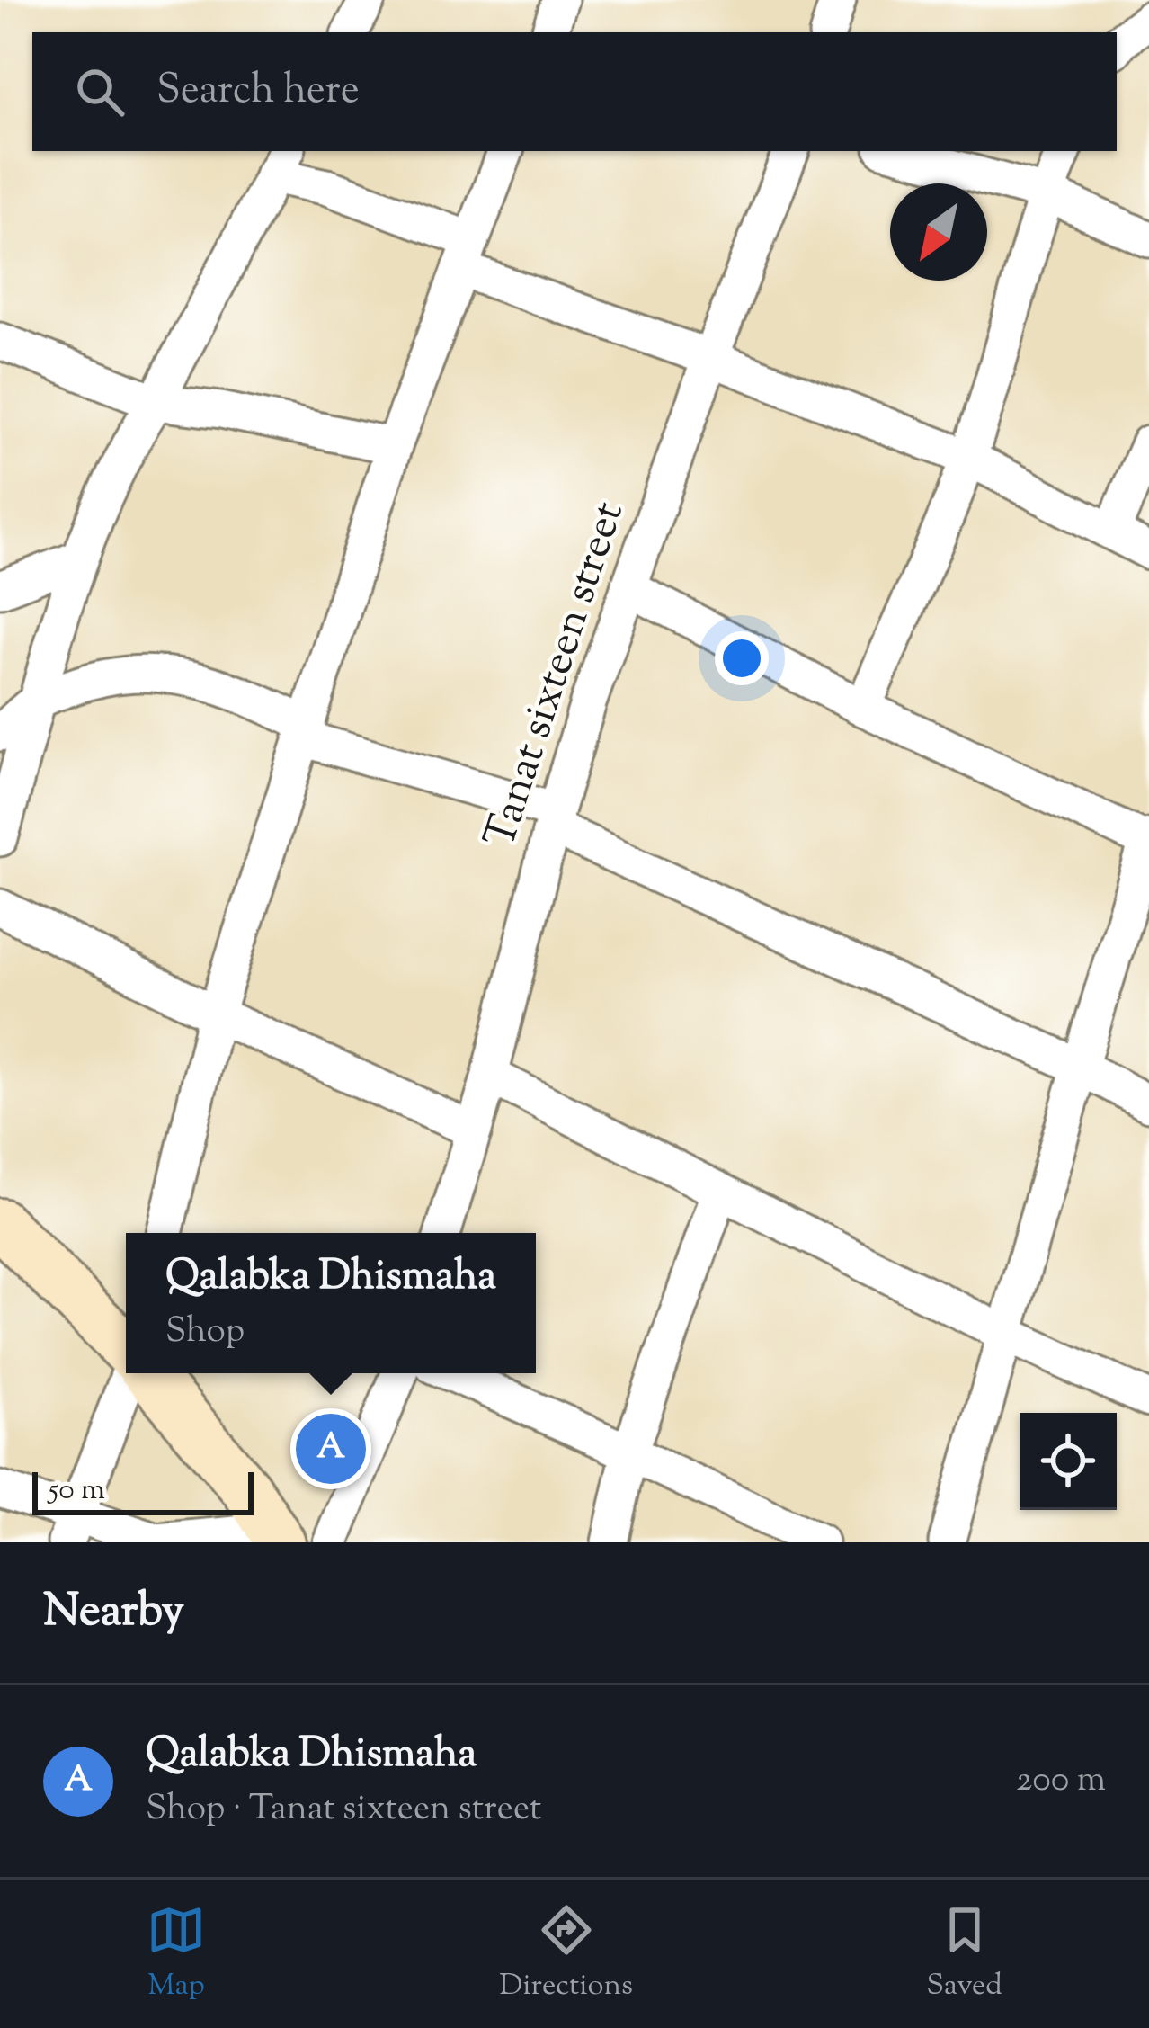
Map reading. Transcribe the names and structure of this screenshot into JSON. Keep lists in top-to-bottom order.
{
  "streets": {
    "street": ["Tanat sixteen street"]
  },
  "scale_bar": "50 m",
  "north": "bottom left",
  "page": {
    "search": "Search here",
    "popup": ["Qalabka Dhismaha", "Shop"],
    "pins": "A",
    "scale": "50 m",
    "heading": "Nearby",
    "list": [
      {
        "mark": "A",
        "name": "Qalabka Dhismaha",
        "note": "Shop · Tanat sixteen street",
        "value": "200 m"
      }
    ],
    "nav": ["Map", "Directions", "Saved"]
  }
}
